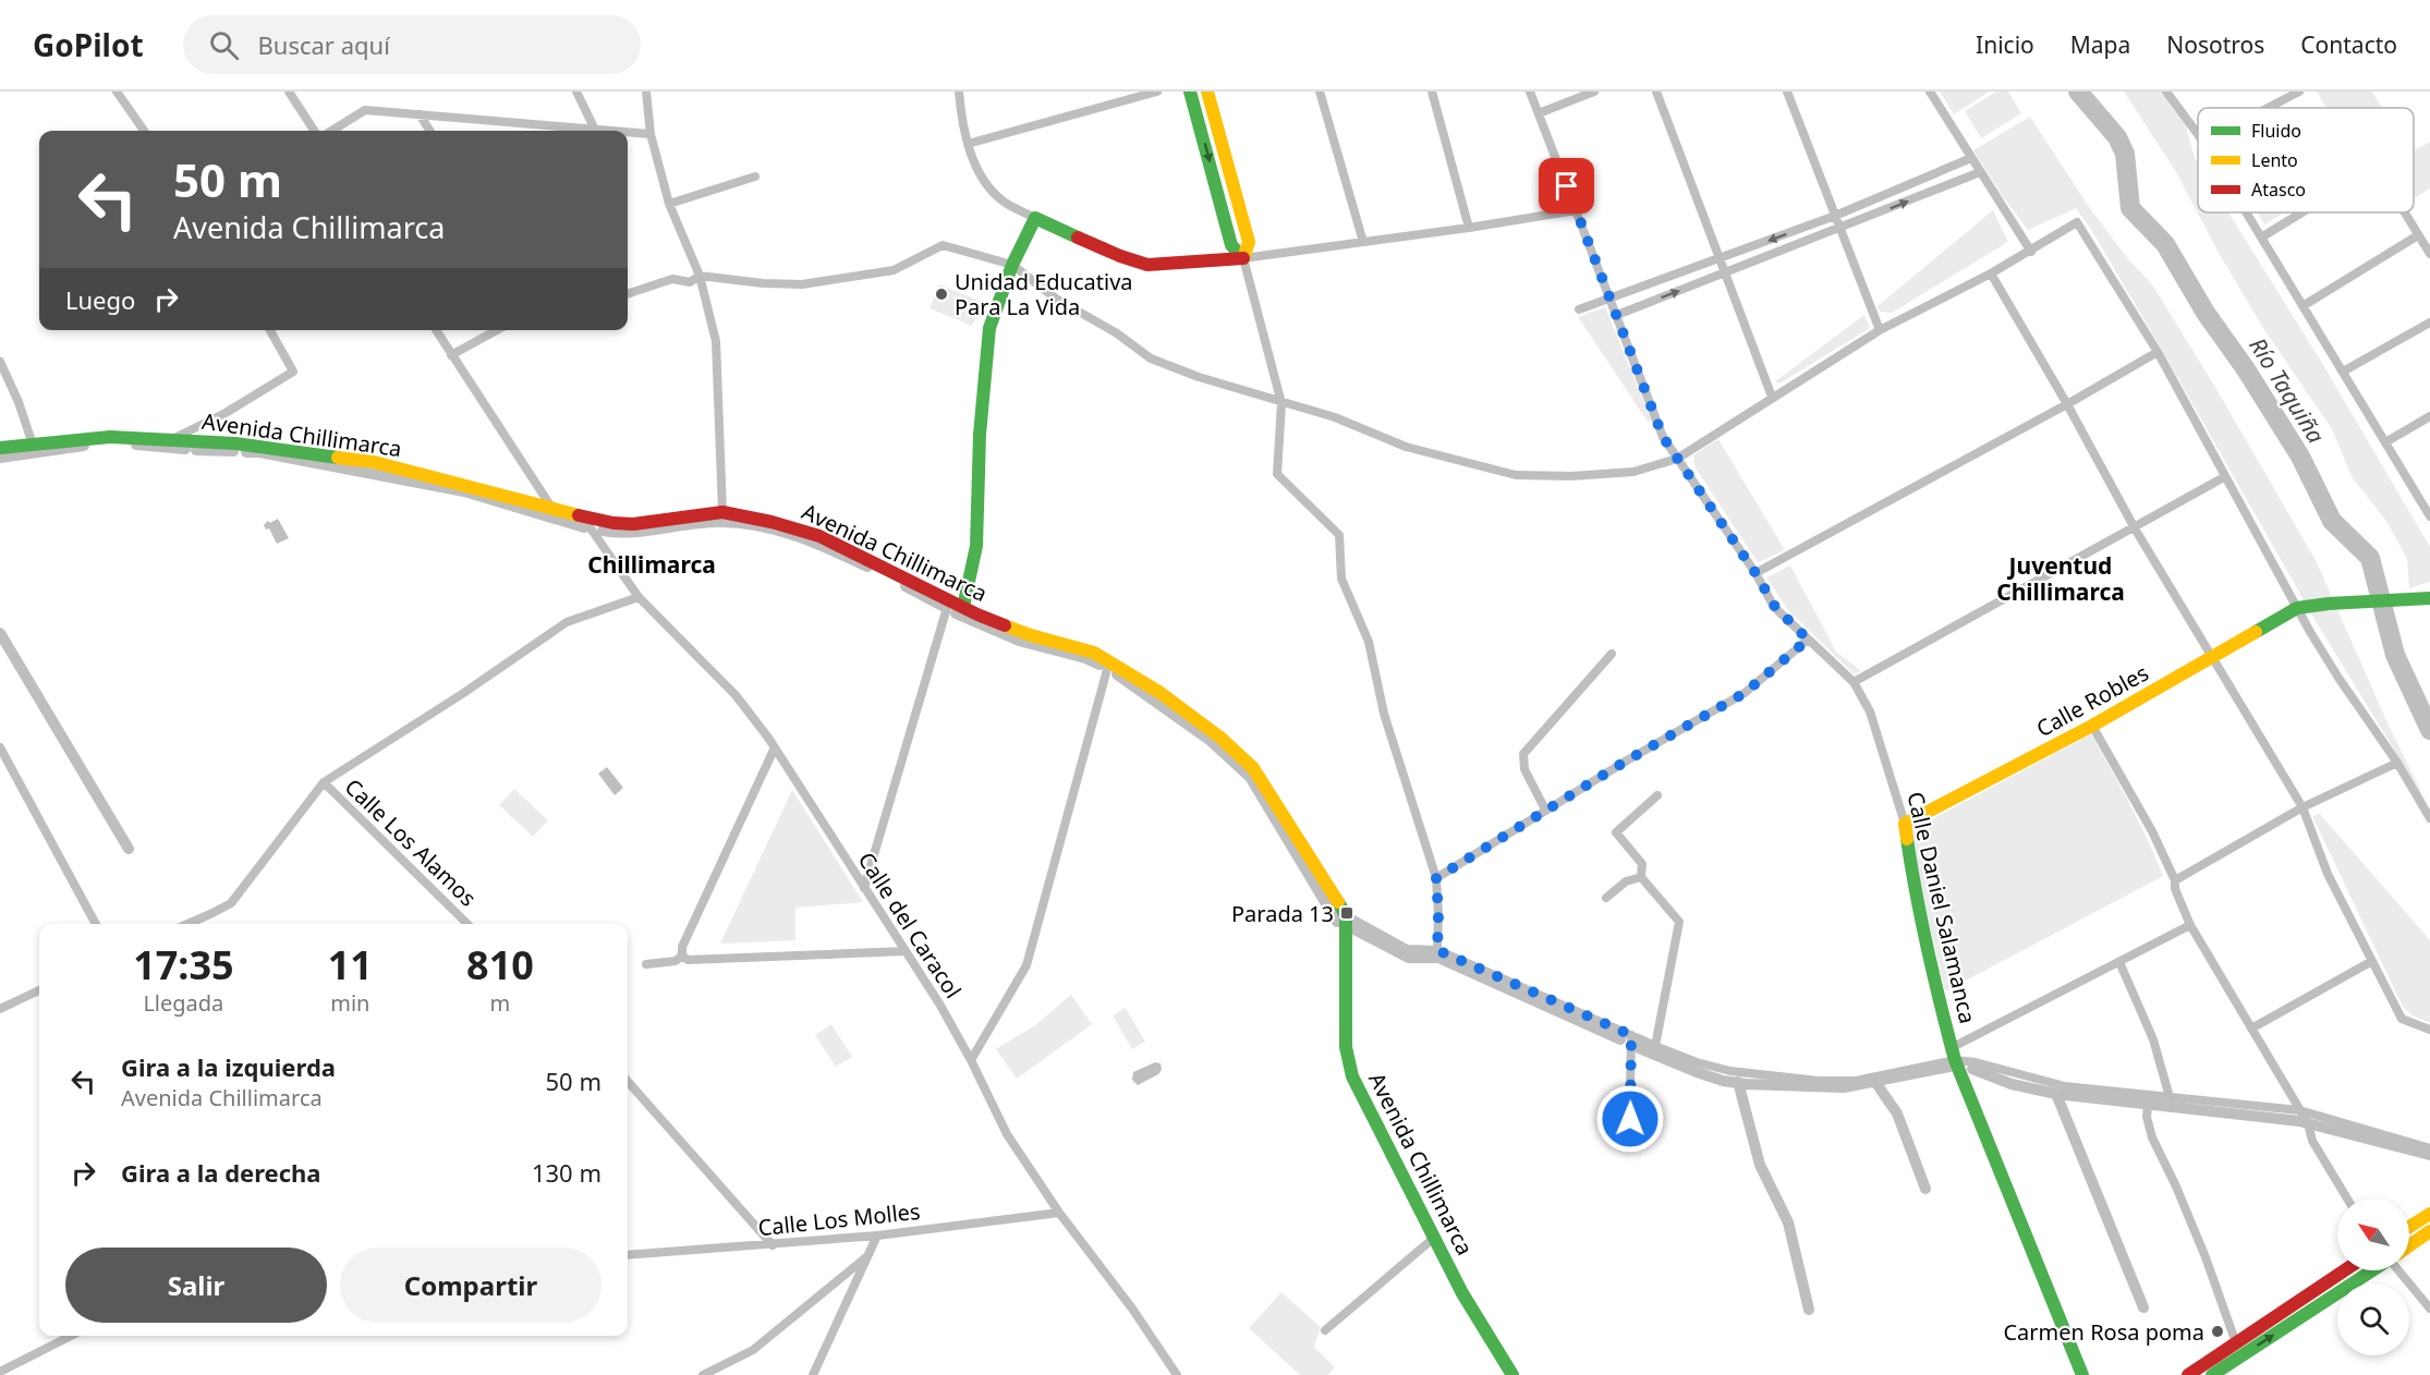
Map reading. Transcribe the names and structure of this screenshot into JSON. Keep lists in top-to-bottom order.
{
  "streets": {
    "street": [
      "Avenida Chillimarca",
      "Calle Robles",
      "Calle Los Alamos",
      "Calle Daniel Salamanca",
      "Calle del Caracol",
      "Calle Los Molles"
    ]
  },
  "crossings": [
    ["Avenida Chillimarca", "Calle Daniel Salamanca"],
    ["Avenida Chillimarca", "Calle del Caracol"],
    ["Calle Robles", "Calle Daniel Salamanca"],
    ["Calle del Caracol", "Calle Los Molles"]
  ],
  "districts": ["Chillimarca", "Juventud Chillimarca"],
  "water": ["Río Taquiña"],
  "places": {
    "other": ["Unidad Educativa Para La Vida", "Carmen Rosa poma"],
    "transit": ["Parada 13"]
  },
  "legend": ["Fluido", "Lento", "Atasco"],
  "north": "top left",
  "page": {
    "header": "GoPilot",
    "search": "Buscar aquí",
    "nav": [
      "Inicio",
      "Mapa",
      "Nosotros",
      "Contacto"
    ],
    "turn": ["50 m", "Avenida Chillimarca"],
    "then": "Luego",
    "eta": [
      "17:35",
      "Llegada",
      "11",
      "min",
      "810",
      "m"
    ],
    "list": [
      {
        "name": "Gira a la izquierda",
        "note": "Avenida Chillimarca",
        "value": "50 m"
      },
      {
        "name": "Gira a la derecha",
        "value": "130 m"
      }
    ],
    "buttons": ["Salir", "Compartir"]
  }
}
